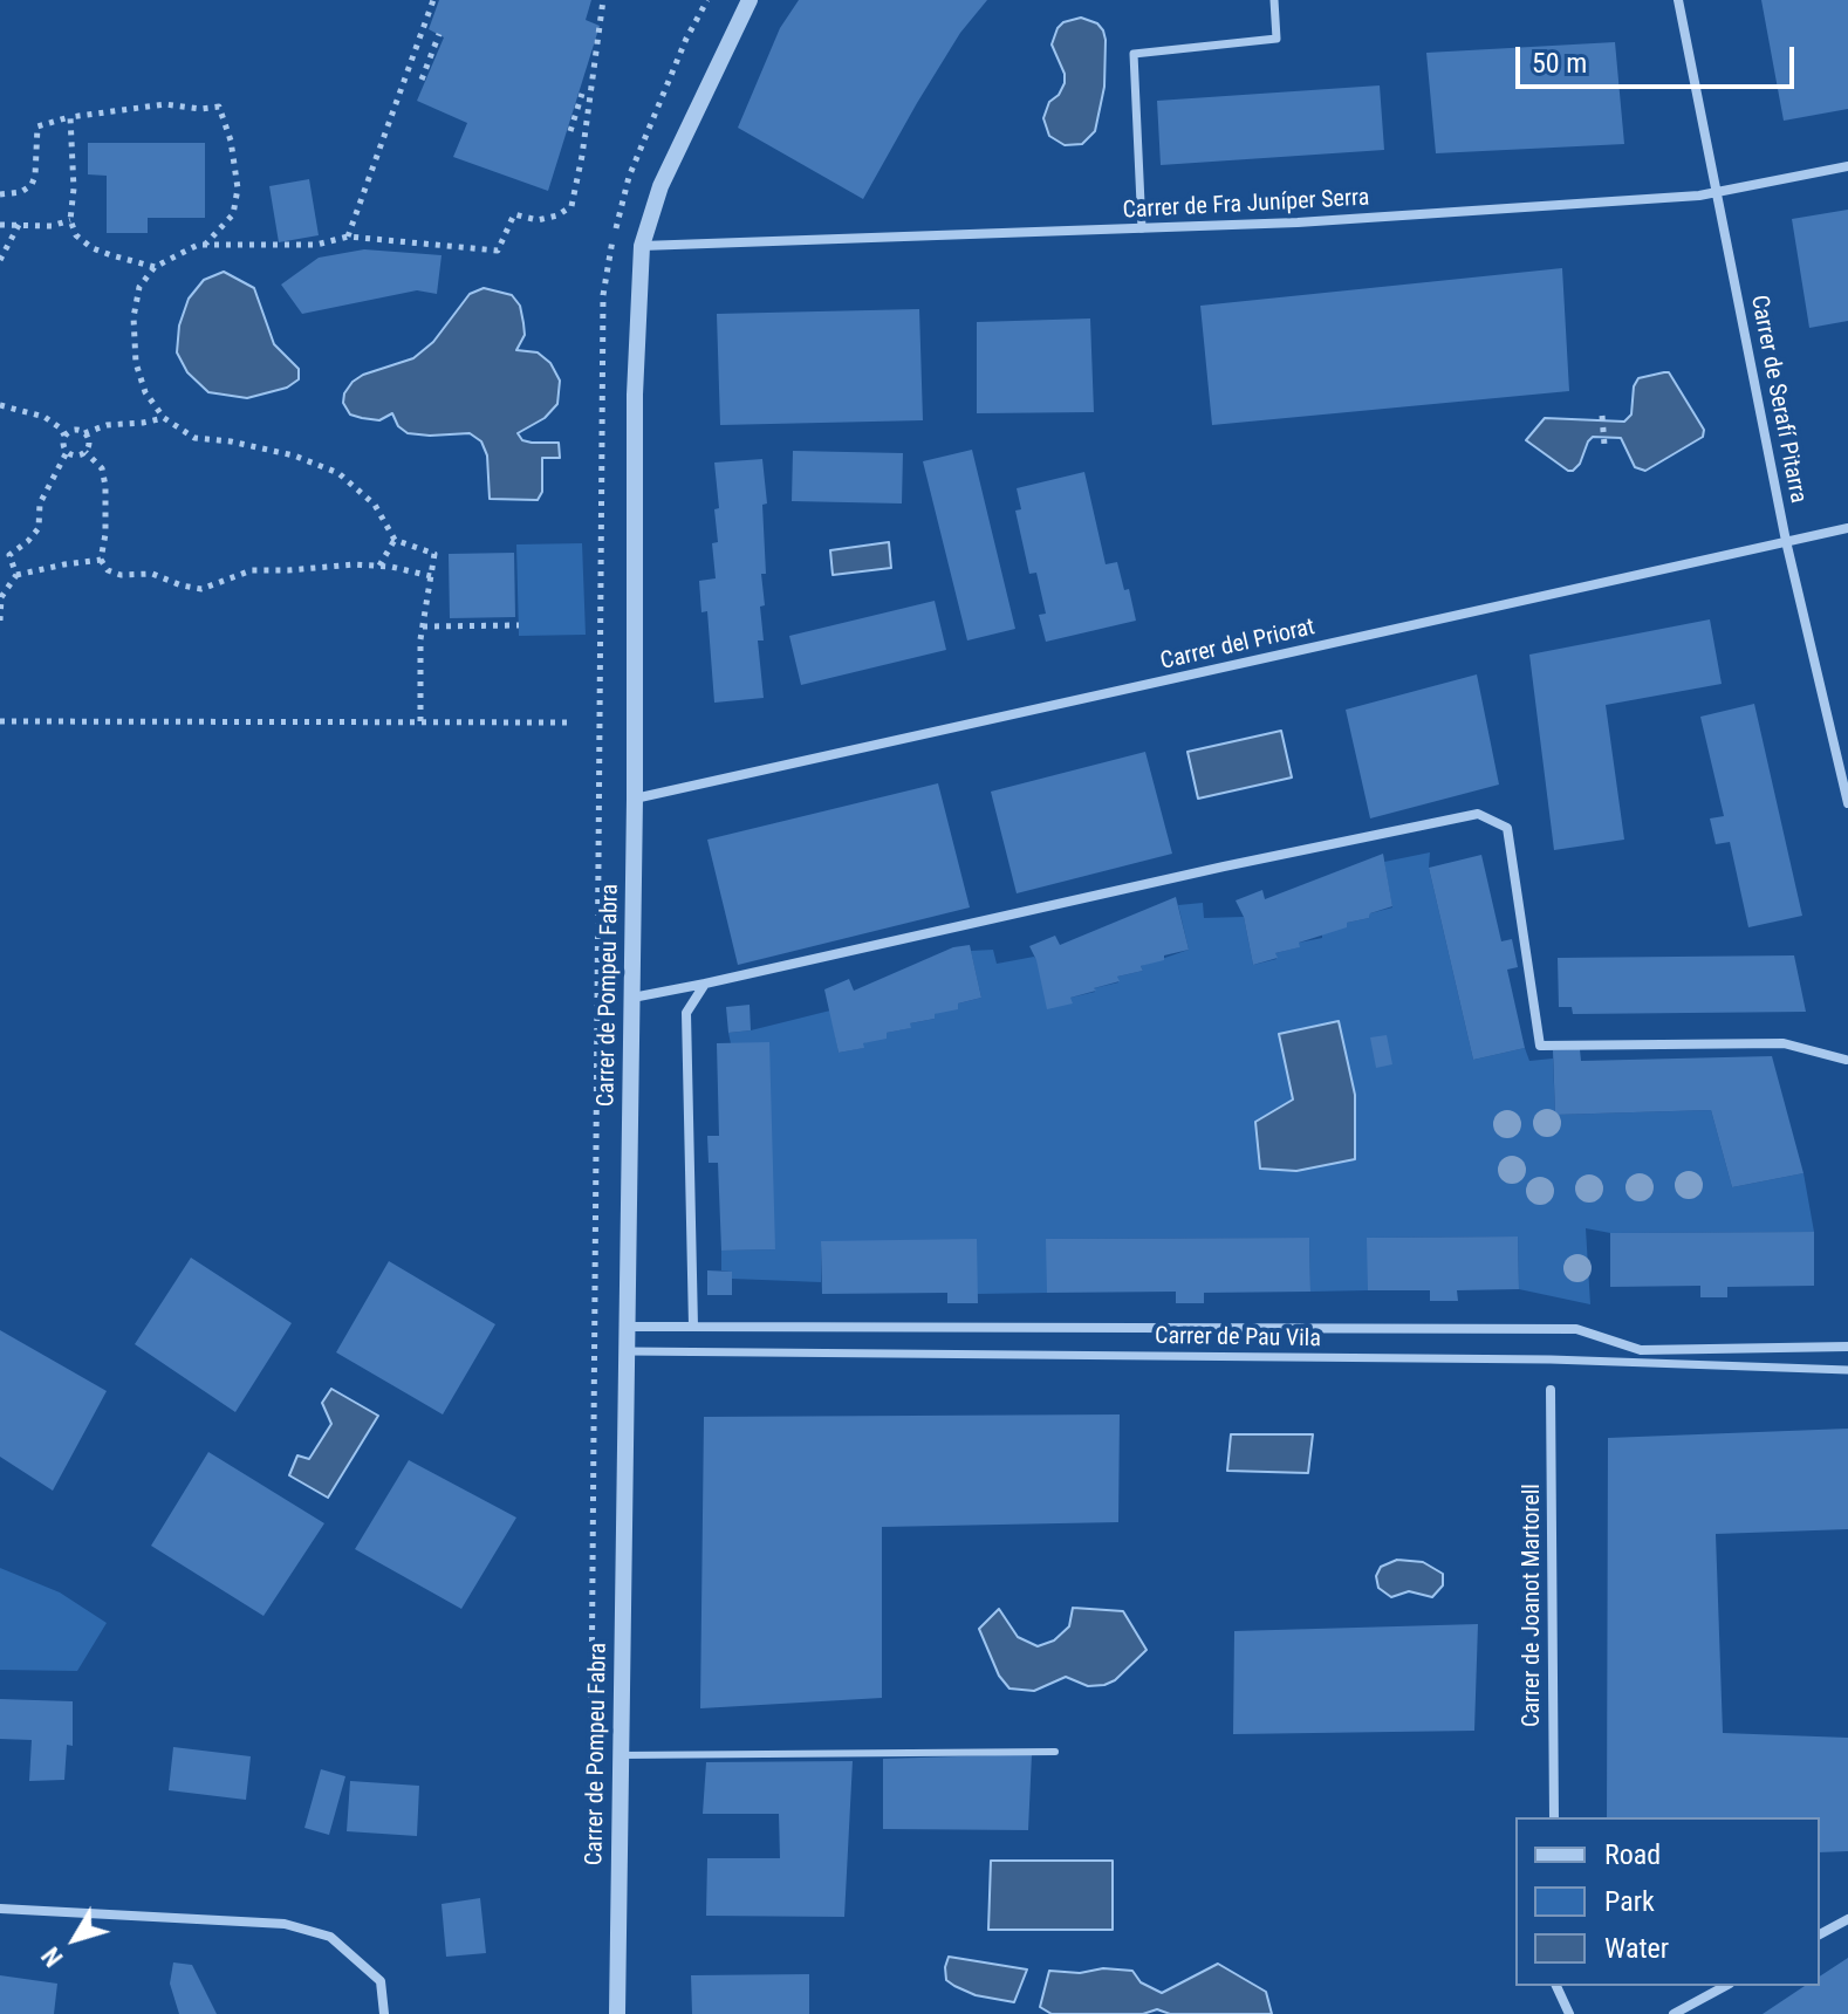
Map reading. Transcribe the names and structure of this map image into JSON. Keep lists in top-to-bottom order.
{
  "streets": {
    "street": [
      "Carrer de Fra Juníper Serra",
      "Carrer de Serafí Pitarra",
      "Carrer del Priorat",
      "Carrer de Pompeu Fabra",
      "Carrer de Pau Vila",
      "Carrer de Joanot Martorell"
    ]
  },
  "crossings": [
    ["Carrer de Fra Juníper Serra", "Carrer de Serafí Pitarra"],
    ["Carrer de Fra Juníper Serra", "Carrer de Pompeu Fabra"],
    ["Carrer de Serafí Pitarra", "Carrer del Priorat"],
    ["Carrer del Priorat", "Carrer de Pompeu Fabra"],
    ["Carrer de Pompeu Fabra", "Carrer de Pau Vila"]
  ],
  "legend": ["Road", "Park", "Water"],
  "scale_bar": "50 m",
  "north": "bottom left"
}
